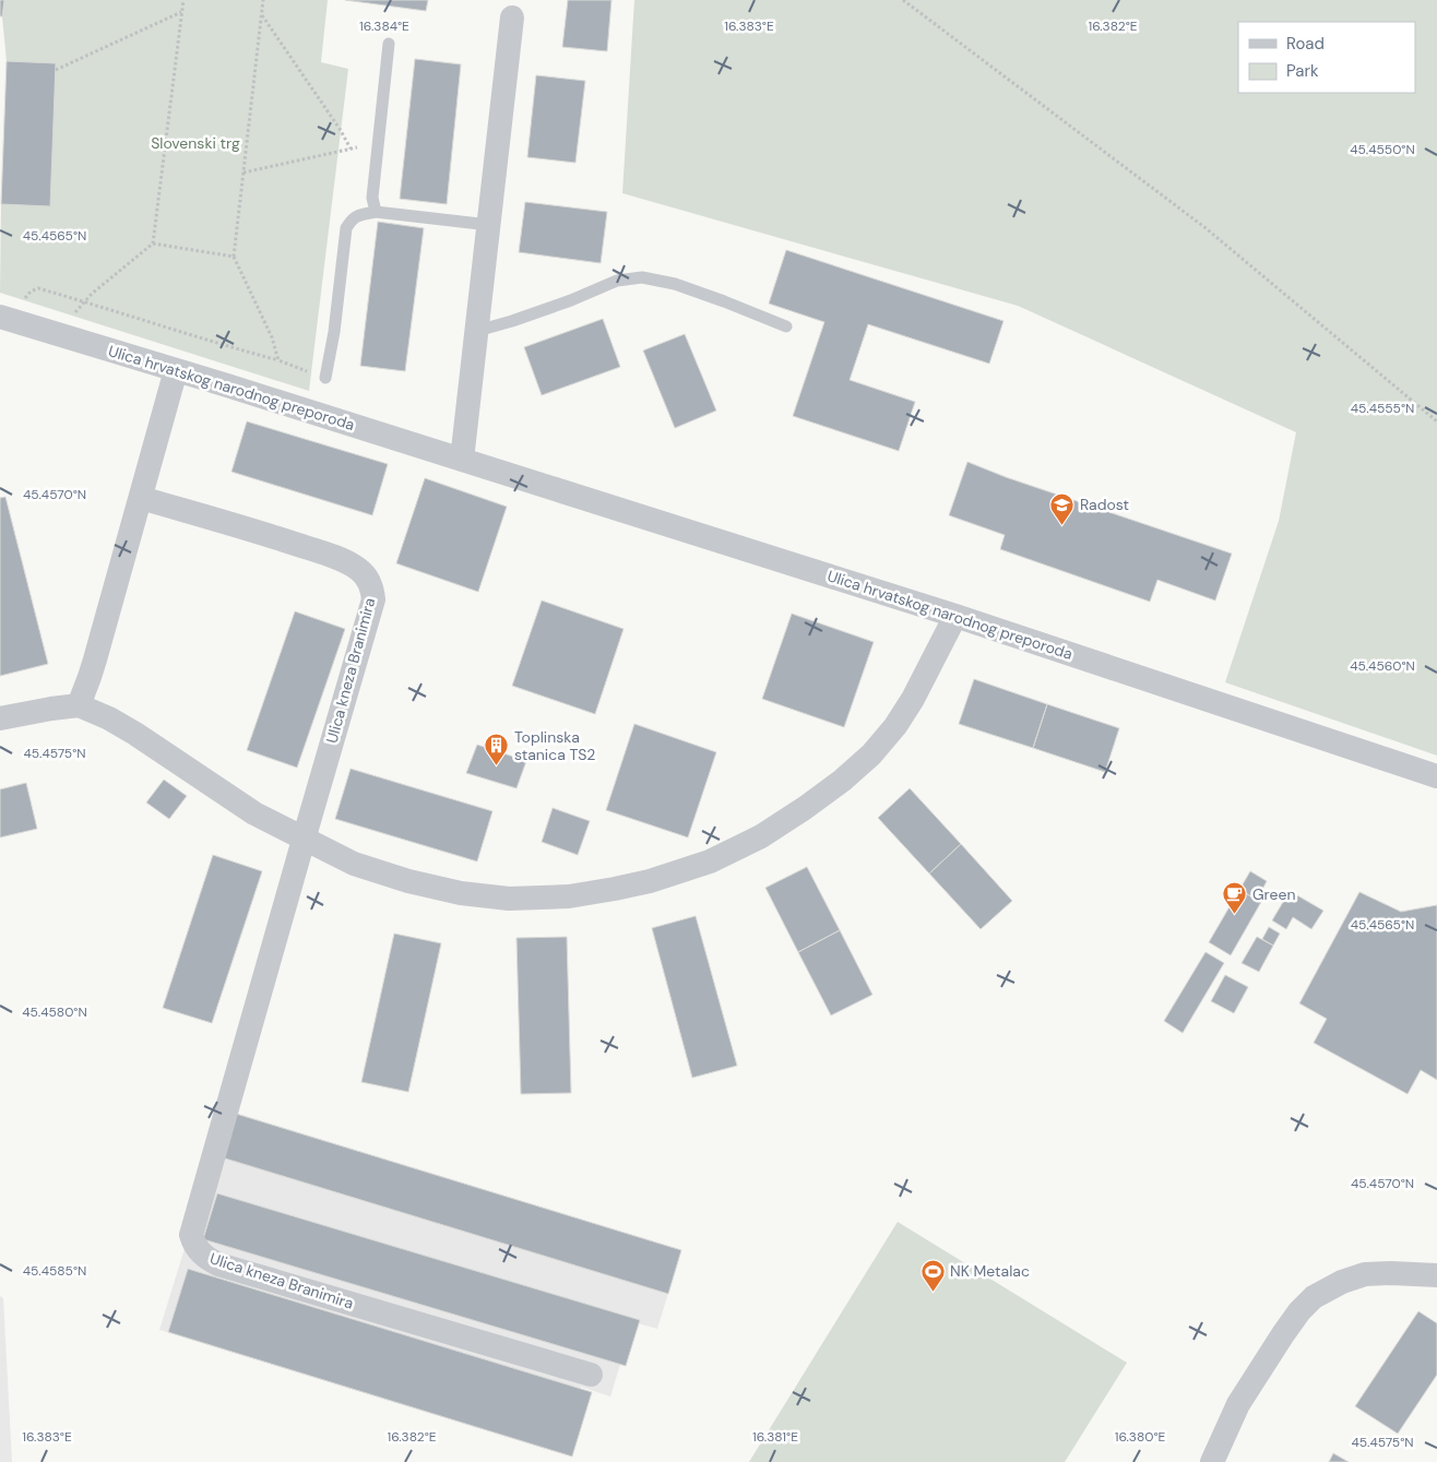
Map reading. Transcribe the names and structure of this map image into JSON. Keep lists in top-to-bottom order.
{
  "streets": {
    "street": ["Ulica hrvatskog narodnog preporoda", "Ulica kneza Branimira"]
  },
  "parks": ["Slovenski trg"],
  "places": {
    "school or university": ["Radost"],
    "building": ["Toplinska stanica TS2"],
    "cafe": ["Green"],
    "sports": ["NK Metalac"]
  },
  "legend": ["Road", "Park"],
  "coordinates": [
    "16.384°E",
    "16.383°E",
    "16.382°E",
    "45.4550°N",
    "45.4565°N",
    "45.4555°N",
    "45.4570°N",
    "45.4560°N",
    "45.4575°N",
    "45.4580°N",
    "45.4585°N",
    "16.381°E",
    "16.380°E"
  ]
}
